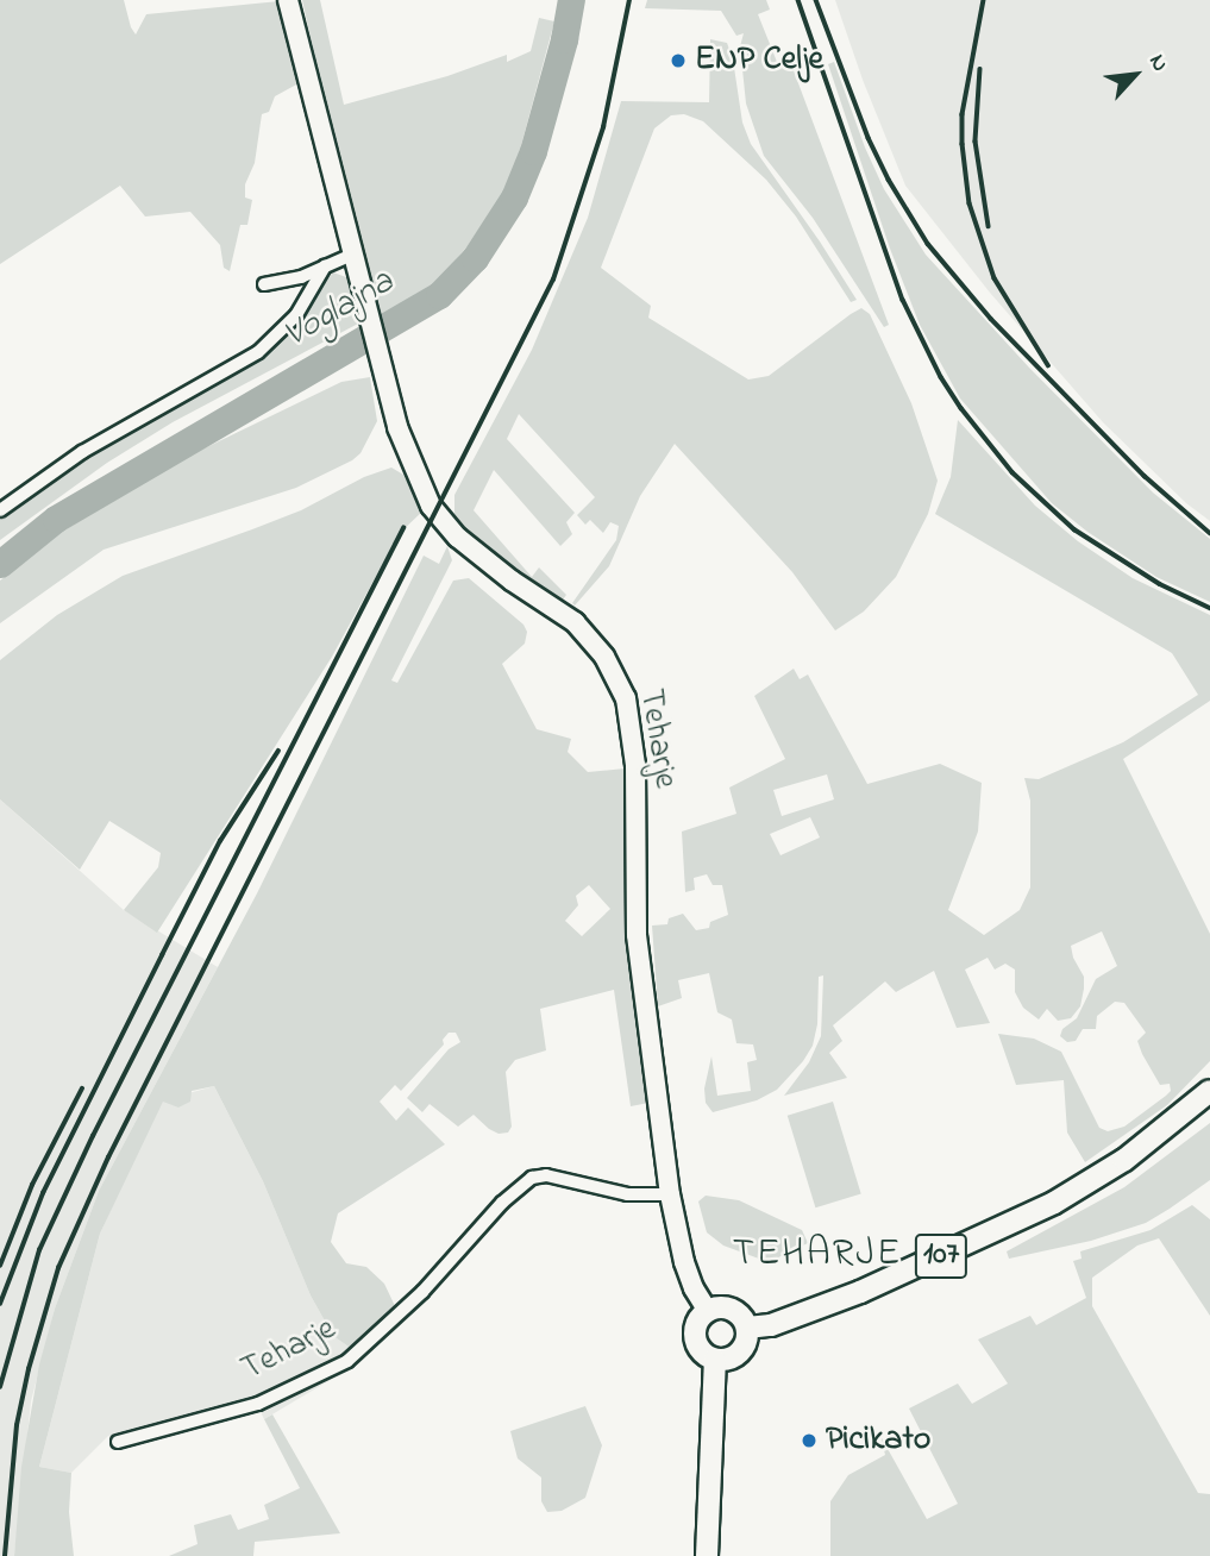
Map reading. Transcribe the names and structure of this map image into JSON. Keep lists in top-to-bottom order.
{
  "streets": {
    "main road": ["107"],
    "street": ["Teharje"]
  },
  "crossings": [
    ["Teharje", "107"]
  ],
  "districts": ["TEHARJE"],
  "water": ["Voglajna"],
  "places": ["ENP Celje", "Picikato"],
  "north": "top right"
}
